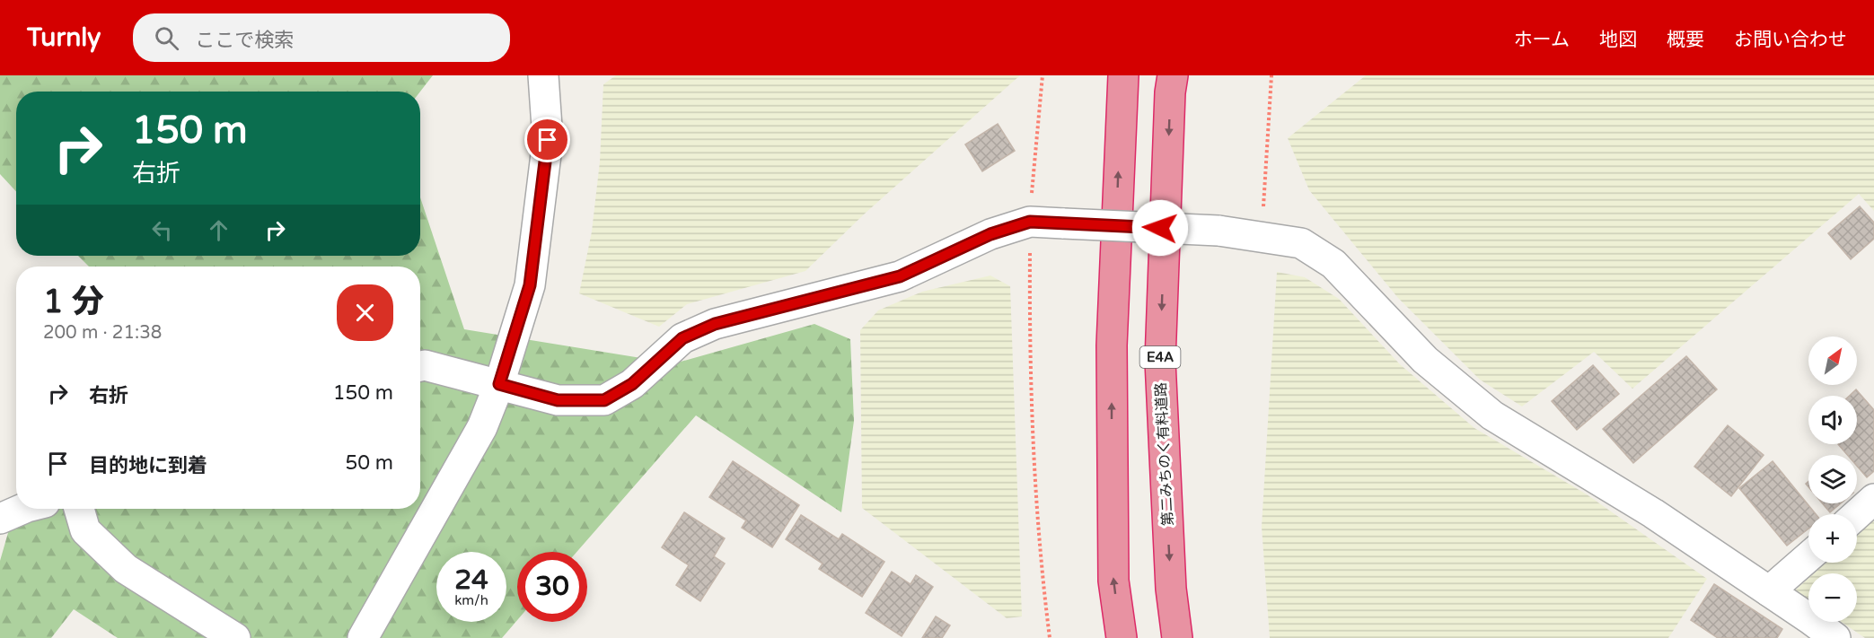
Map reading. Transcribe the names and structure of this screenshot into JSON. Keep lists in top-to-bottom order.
{
  "streets": {
    "highway": ["E4A", "第二みちのく有料道路"]
  },
  "north": "top right",
  "page": {
    "header": "Turnly",
    "search": "ここで検索",
    "nav": [
      "ホーム",
      "地図",
      "概要",
      "お問い合わせ"
    ],
    "turn": ["150 m", "右折"],
    "heading": ["1 分", "200 m · 21:38"],
    "map_buttons": ["+", "−"],
    "list": [
      {
        "name": "右折",
        "value": "150 m"
      },
      {
        "name": "目的地に到着",
        "value": "50 m"
      }
    ],
    "speed": "24 km/h",
    "limit": "30"
  }
}
